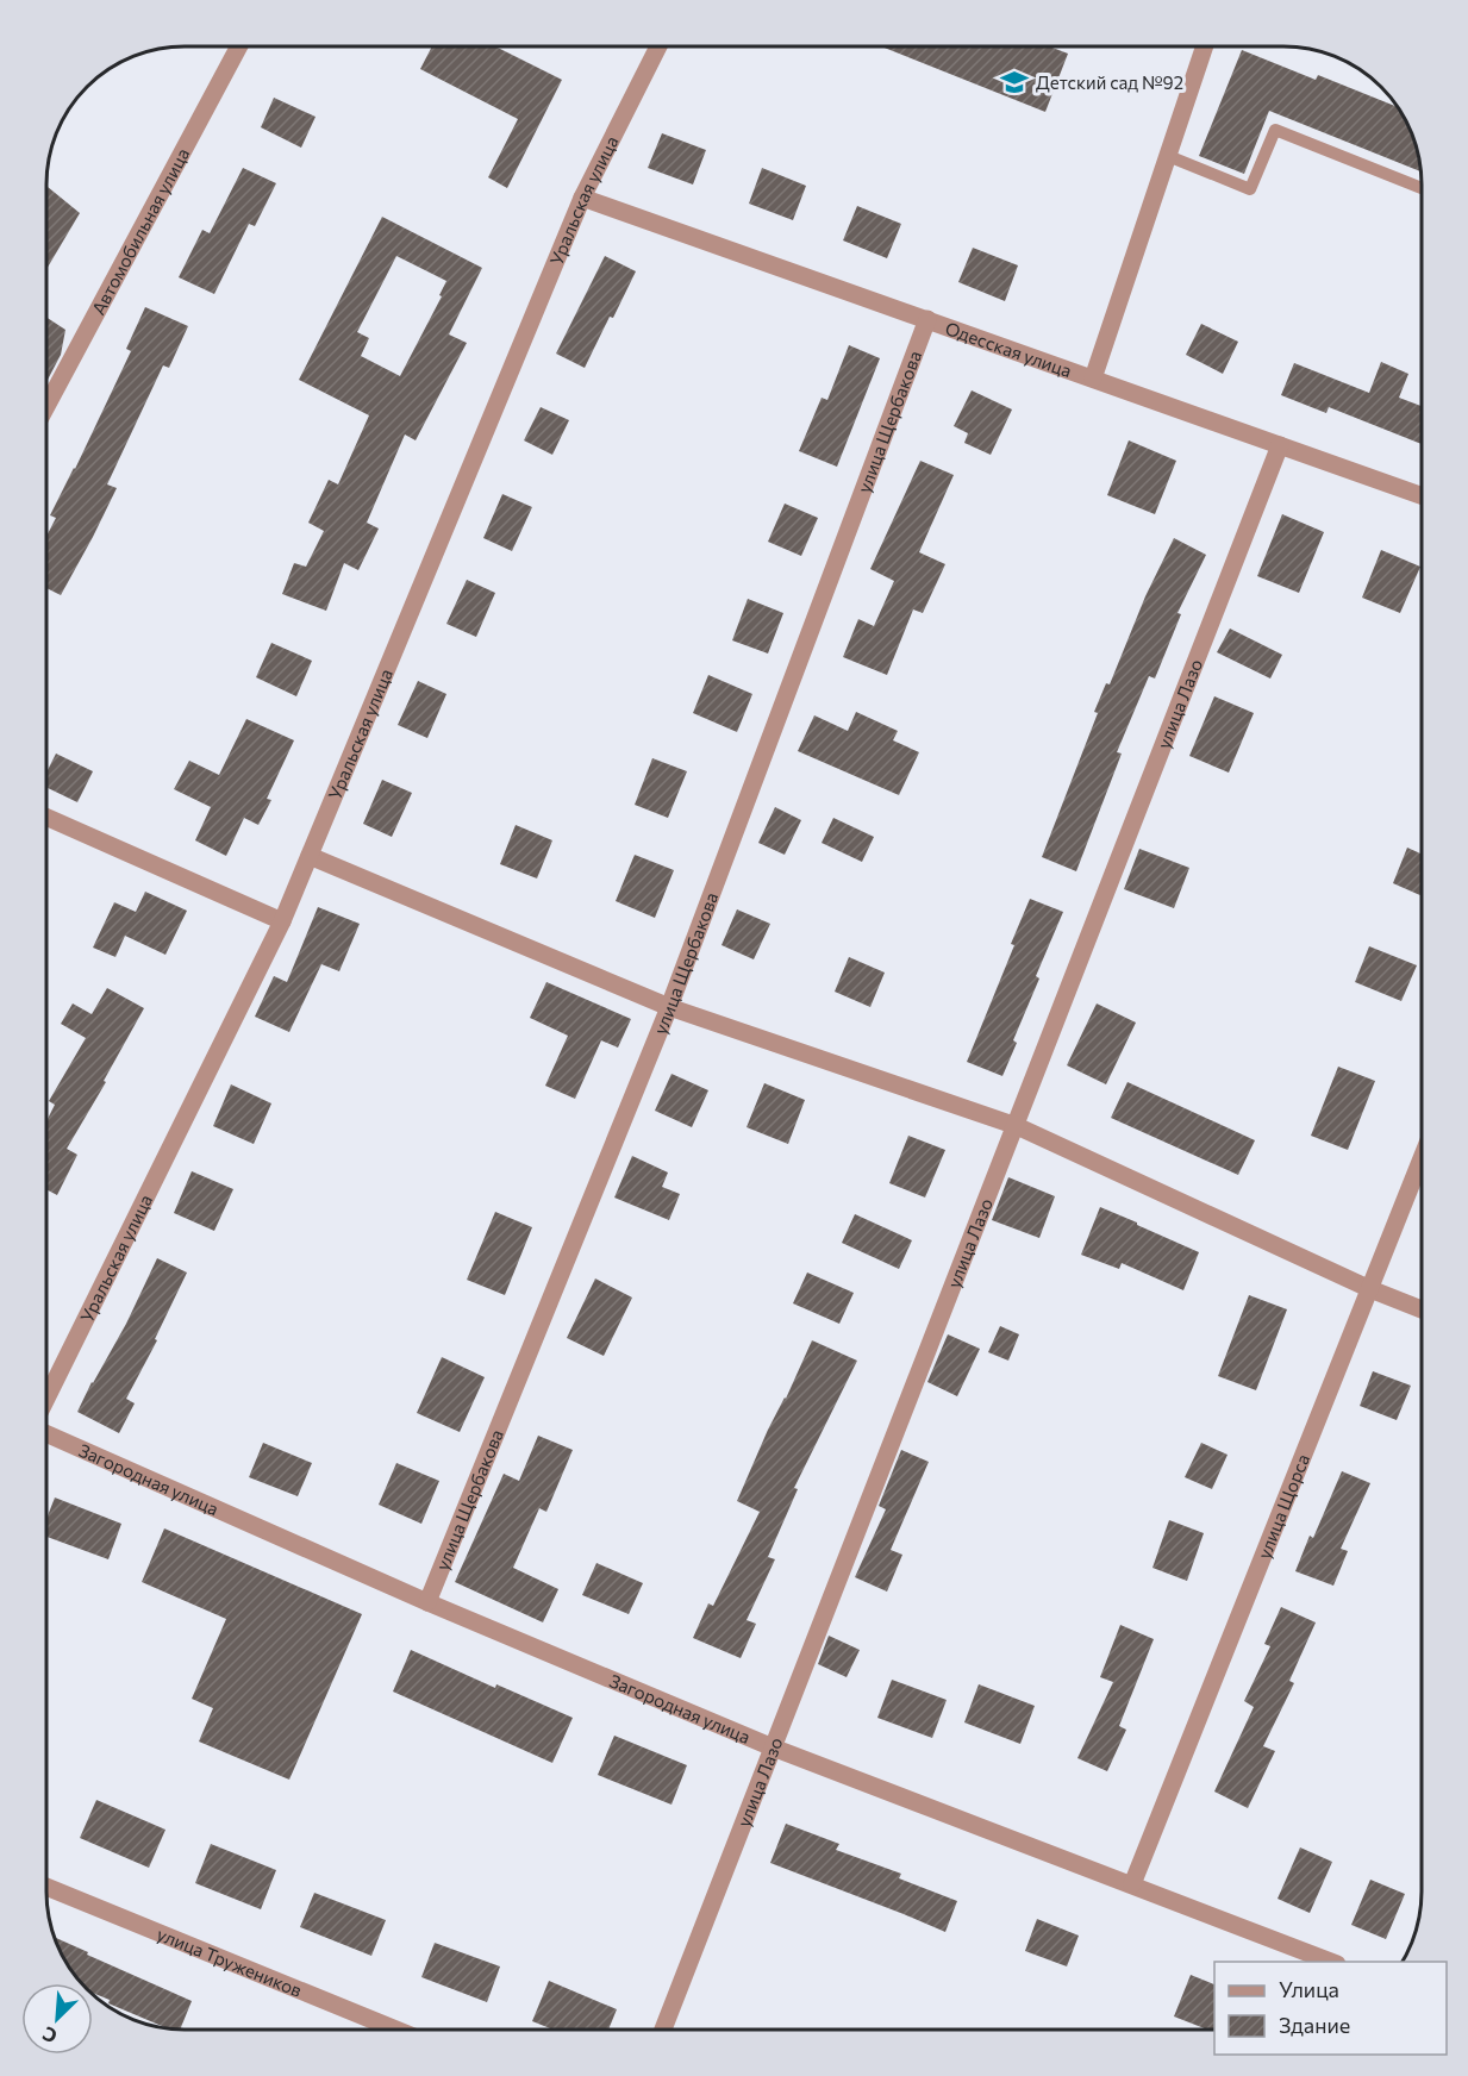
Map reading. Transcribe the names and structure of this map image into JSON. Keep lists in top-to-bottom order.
{
  "streets": {
    "street": [
      "Уральская улица",
      "Автомобильная улица",
      "Одесская улица",
      "улица Щербакова",
      "улица Лазо",
      "Загородная улица",
      "улица Щорса",
      "улица Тружеников"
    ]
  },
  "crossings": [
    ["Уральская улица", "Одесская улица"],
    ["Одесская улица", "улица Щербакова"],
    ["Одесская улица", "улица Лазо"],
    ["улица Щербакова", "Загородная улица"],
    ["улица Лазо", "Загородная улица"],
    ["Загородная улица", "улица Щорса"]
  ],
  "places": {
    "school or university": ["Детский сад №92"]
  },
  "legend": ["Улица", "Здание"],
  "north": "bottom left"
}
